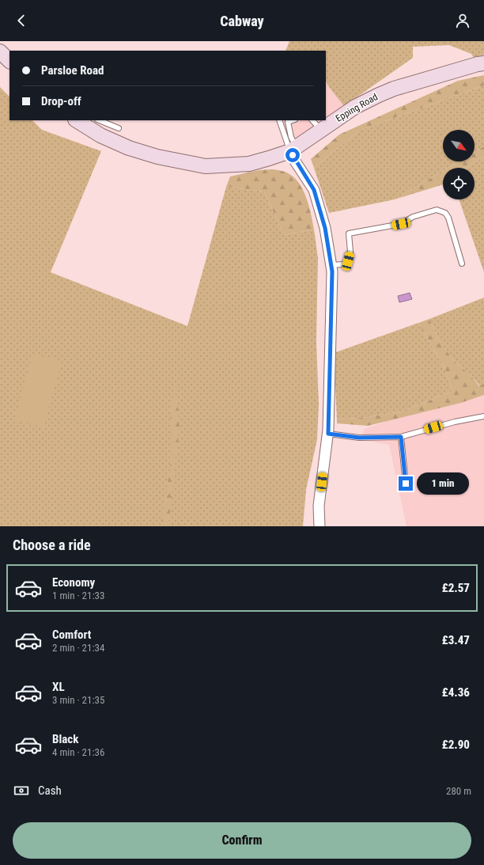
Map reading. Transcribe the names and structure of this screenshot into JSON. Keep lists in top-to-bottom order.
{
  "streets": {
    "main road": ["Epping Road"]
  },
  "north": "bottom right",
  "page": {
    "header": "Cabway",
    "banner": ["Parsloe Road", "Drop-off"],
    "bubble": "1 min",
    "heading": "Choose a ride",
    "list": [
      {
        "name": "Economy",
        "note": "1 min · 21:33",
        "value": "£2.57"
      },
      {
        "name": "Comfort",
        "note": "2 min · 21:34",
        "value": "£3.47"
      },
      {
        "name": "XL",
        "note": "3 min · 21:35",
        "value": "£4.36"
      },
      {
        "name": "Black",
        "note": "4 min · 21:36",
        "value": "£2.90"
      }
    ],
    "pay": ["Cash", "280 m"],
    "buttons": "Confirm"
  }
}
